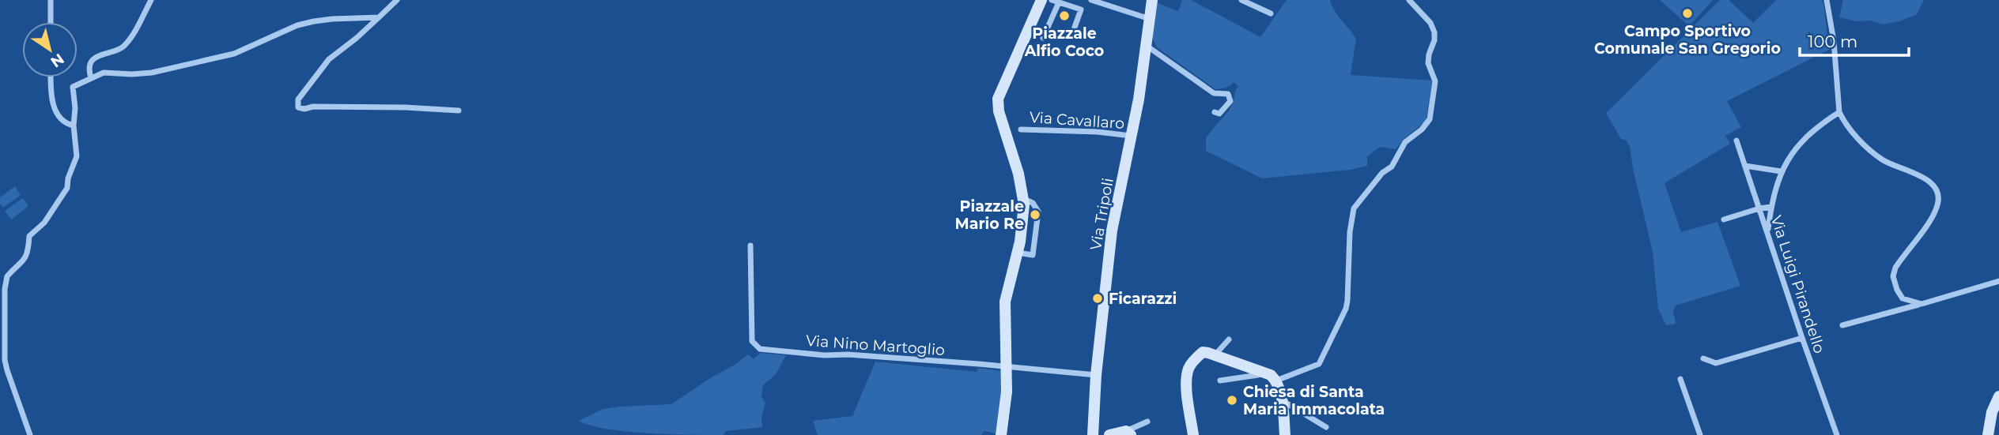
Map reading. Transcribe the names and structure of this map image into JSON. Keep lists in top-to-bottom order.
{
  "streets": {
    "street": [
      "Via Cavallaro",
      "Via Tripoli",
      "Via Luigi Pirandello",
      "Via Nino Martoglio"
    ]
  },
  "crossings": [
    ["Via Cavallaro", "Via Tripoli"],
    ["Via Tripoli", "Via Nino Martoglio"]
  ],
  "places": [
    "Campo Sportivo Comunale San Gregorio",
    "Piazzale Alfio Coco",
    "Piazzale Mario Re",
    "Ficarazzi",
    "Chiesa di Santa Maria Immacolata"
  ],
  "scale_bar": "100 m",
  "north": "bottom right"
}
